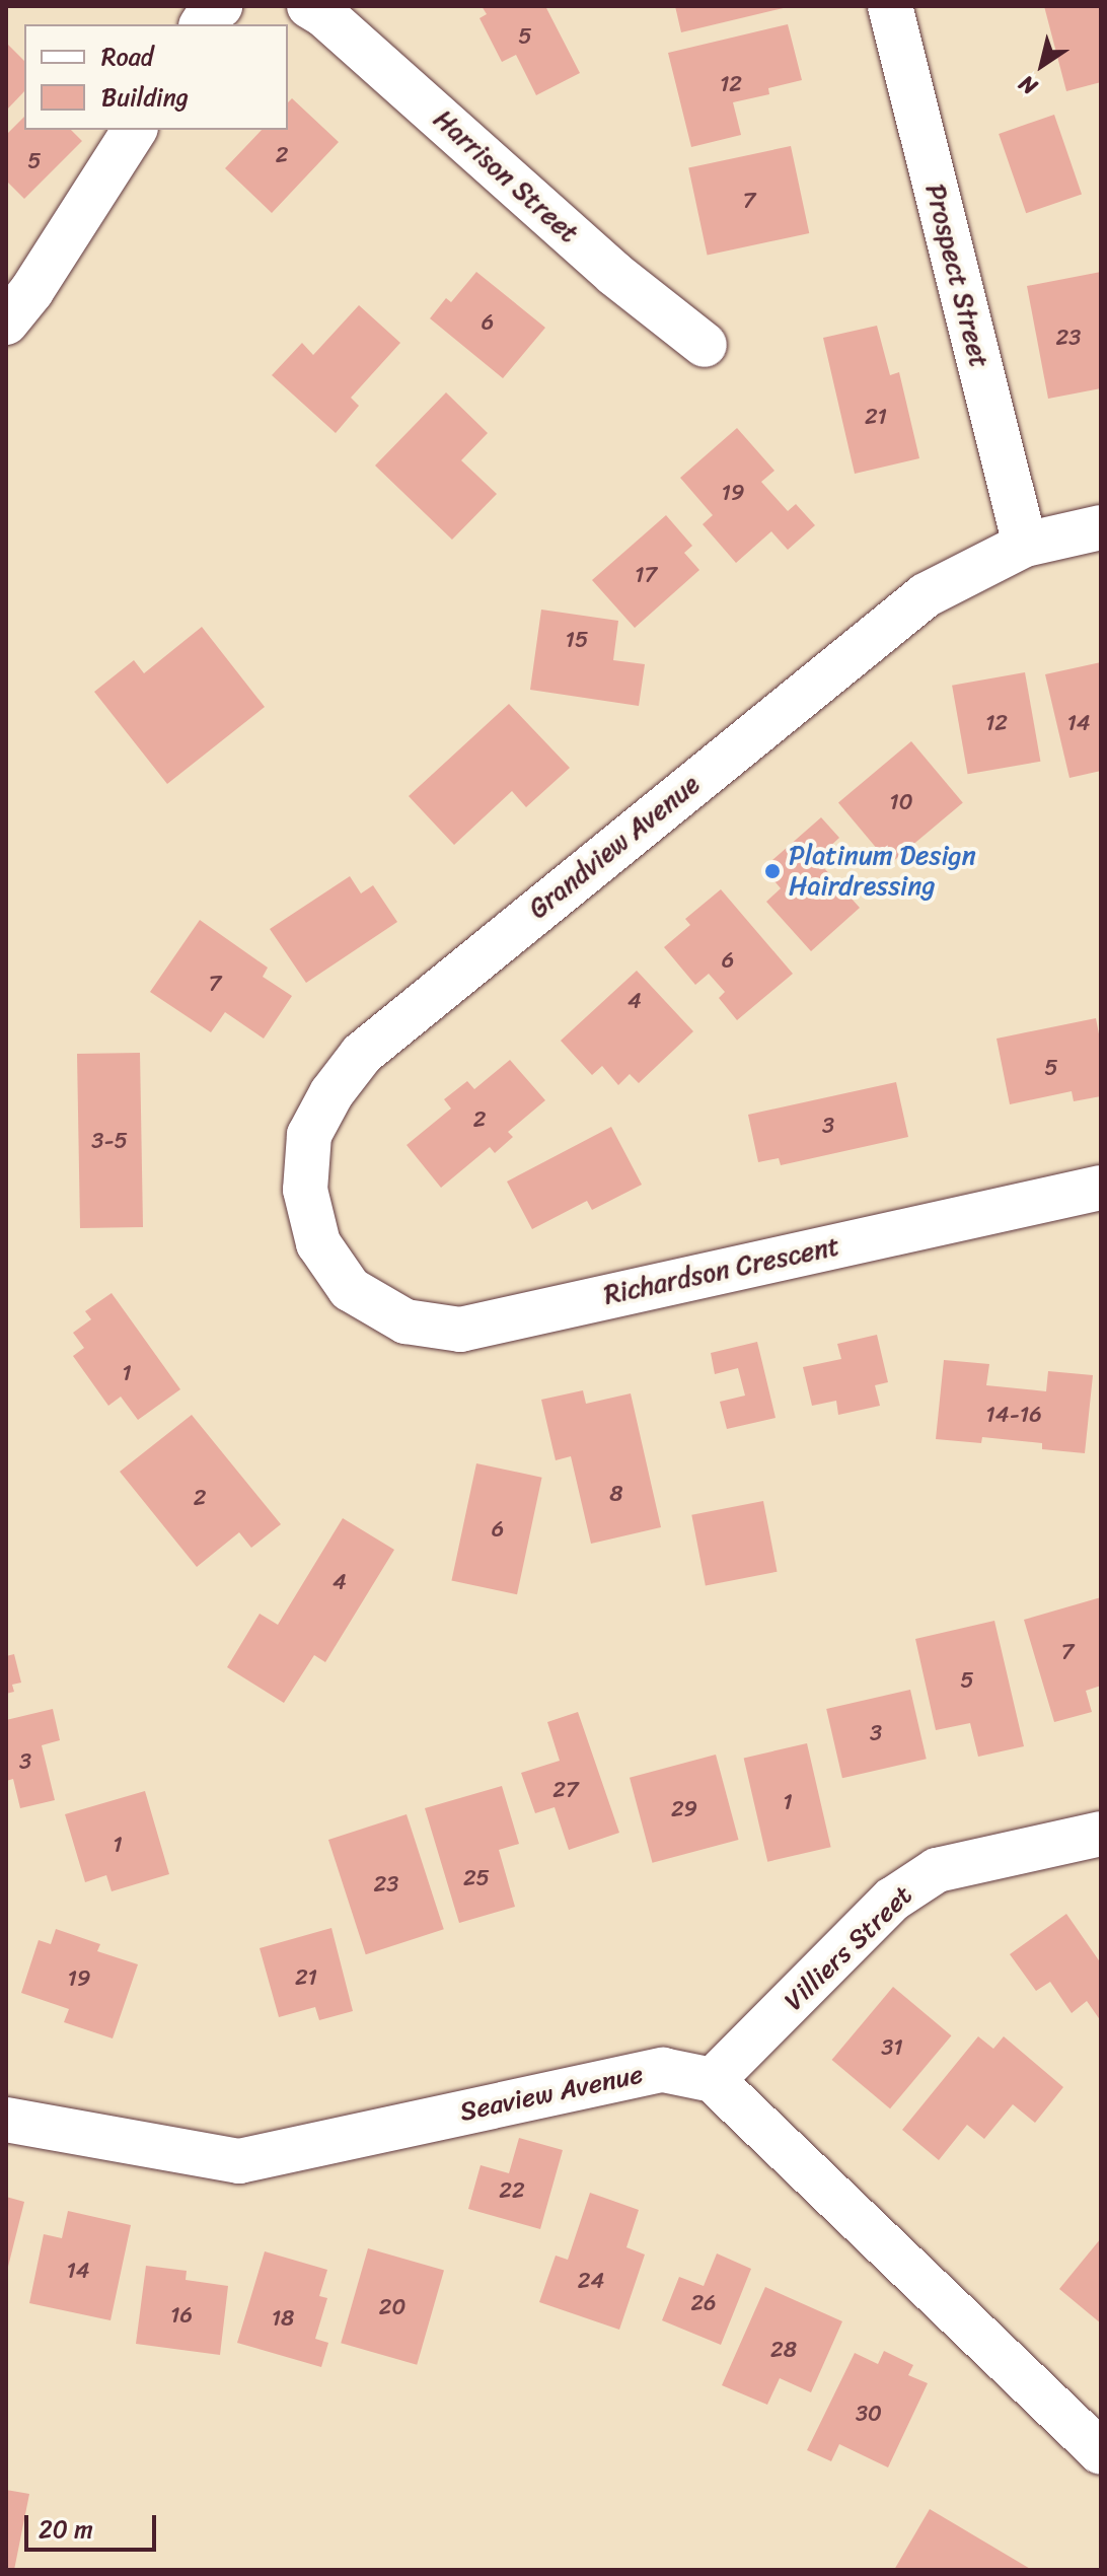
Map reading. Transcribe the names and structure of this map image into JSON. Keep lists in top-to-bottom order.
{
  "streets": {
    "street": [
      "Harrison Street",
      "Prospect Street",
      "Grandview Avenue",
      "Richardson Crescent",
      "Villiers Street",
      "Seaview Avenue"
    ]
  },
  "crossings": [
    ["Prospect Street", "Grandview Avenue"],
    ["Grandview Avenue", "Richardson Crescent"],
    ["Villiers Street", "Seaview Avenue"]
  ],
  "places": ["Platinum Design Hairdressing"],
  "house_numbers": [
    "5",
    "12",
    "2",
    "5",
    "7",
    "6",
    "23",
    "21",
    "19",
    "17",
    "15",
    "12",
    "14",
    "10",
    "6",
    "7",
    "4",
    "5",
    "2",
    "3",
    "3-5",
    "1",
    "14-16",
    "8",
    "2",
    "6",
    "4",
    "7",
    "5",
    "3",
    "3",
    "27",
    "1",
    "29",
    "1",
    "25",
    "23",
    "21",
    "19",
    "31",
    "22",
    "14",
    "24",
    "26",
    "20",
    "16",
    "18",
    "28",
    "30"
  ],
  "legend": ["Road", "Building"],
  "scale_bar": "20 m",
  "north": "bottom left"
}
